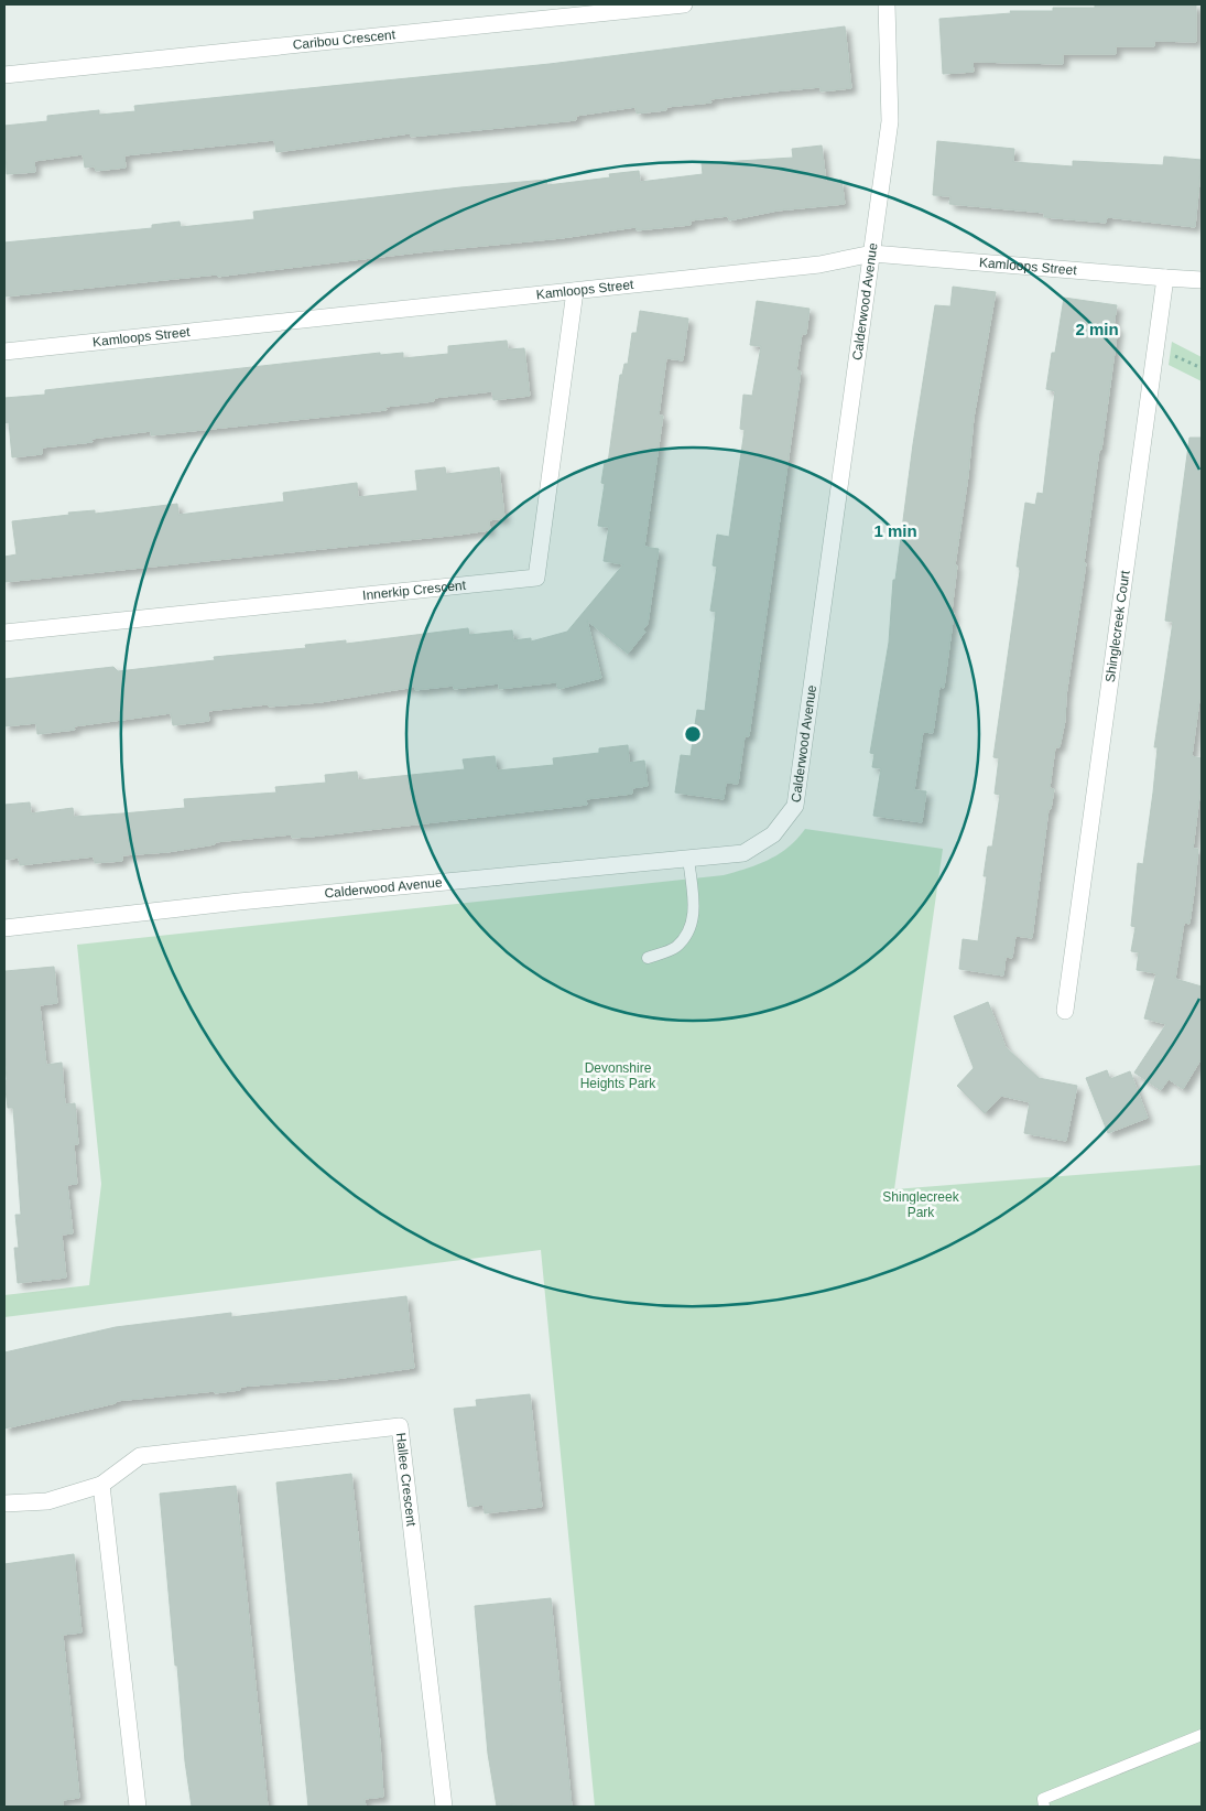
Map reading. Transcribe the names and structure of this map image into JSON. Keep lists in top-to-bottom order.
{
  "streets": {
    "street": [
      "Caribou Crescent",
      "Kamloops Street",
      "Calderwood Avenue",
      "Innerkip Crescent",
      "Shinglecreek Court",
      "Hallee Crescent"
    ]
  },
  "crossings": [
    ["Kamloops Street", "Calderwood Avenue"],
    ["Kamloops Street", "Innerkip Crescent"],
    ["Kamloops Street", "Shinglecreek Court"]
  ],
  "parks": ["Devonshire Heights Park", "Shinglecreek Park"],
  "rings": ["2 min", "1 min"]
}
